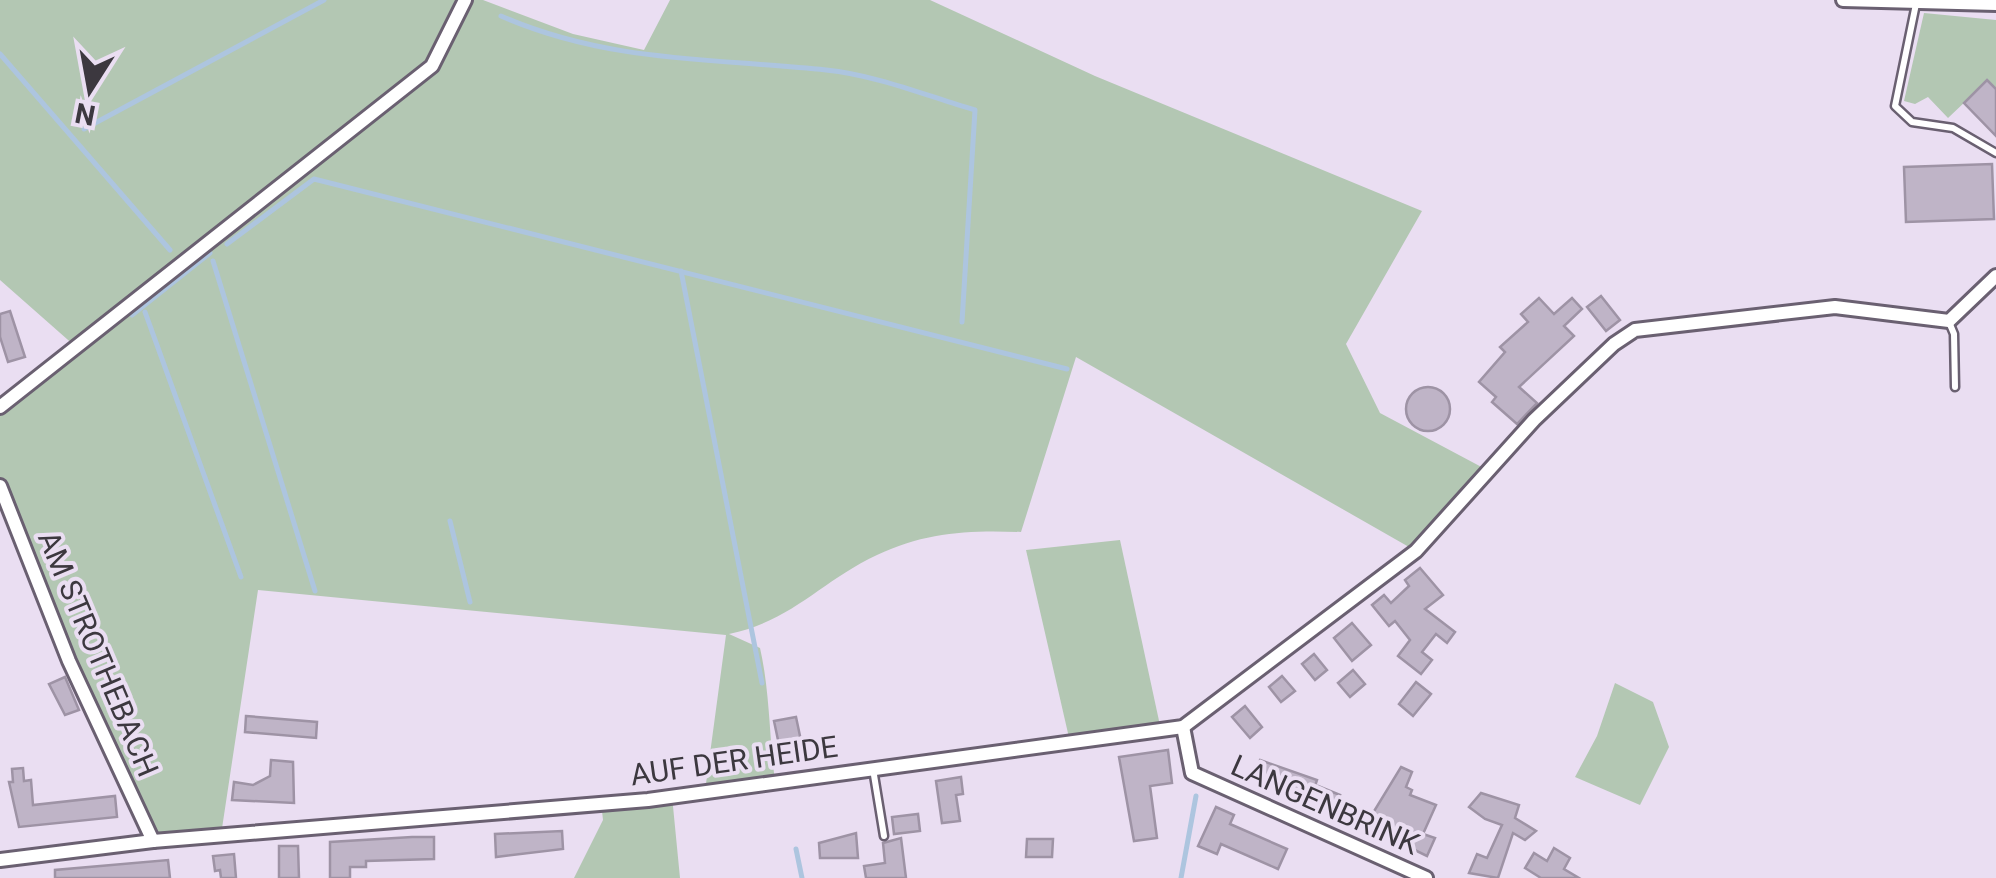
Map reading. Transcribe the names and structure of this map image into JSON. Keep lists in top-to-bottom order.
{
  "streets": {
    "street": ["AM STROTHEBACH", "AUF DER HEIDE", "LANGENBRINK"]
  },
  "crossings": [
    ["AM STROTHEBACH", "AUF DER HEIDE"],
    ["AUF DER HEIDE", "LANGENBRINK"]
  ],
  "north": "bottom"
}
